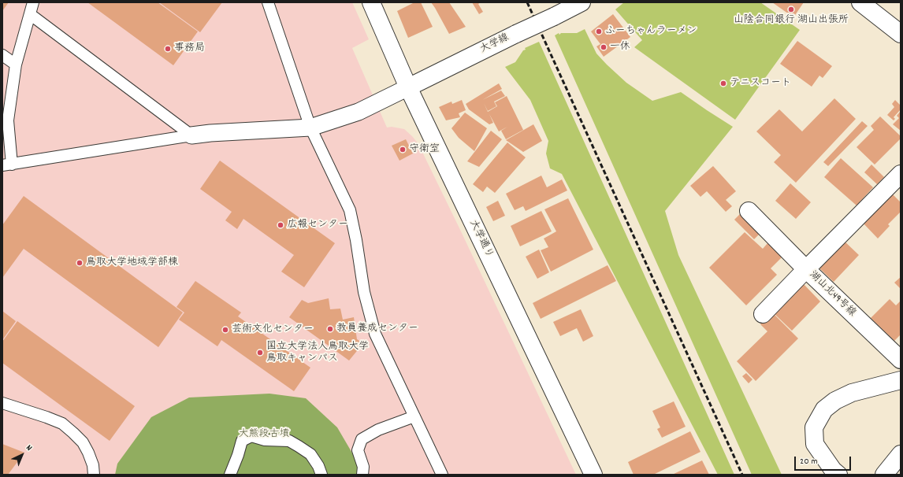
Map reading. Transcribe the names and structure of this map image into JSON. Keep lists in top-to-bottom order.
{
  "streets": {
    "street": ["大学線", "大学通り", "湖山北49号線"]
  },
  "crossings": [
    ["大学線", "大学通り"]
  ],
  "parks": ["大熊段古墳"],
  "places": [
    "山陰合同銀行 湖山出張所",
    "ふーちゃんラーメン",
    "一休",
    "事務局",
    "テニスコート",
    "守衛室",
    "広報センター",
    "鳥取大学地域学部棟",
    "教員養成センター",
    "芸術文化センター",
    "国立大学法人鳥取大学 鳥取キャンパス"
  ],
  "scale_bar": "20 m",
  "north": "top right"
}
